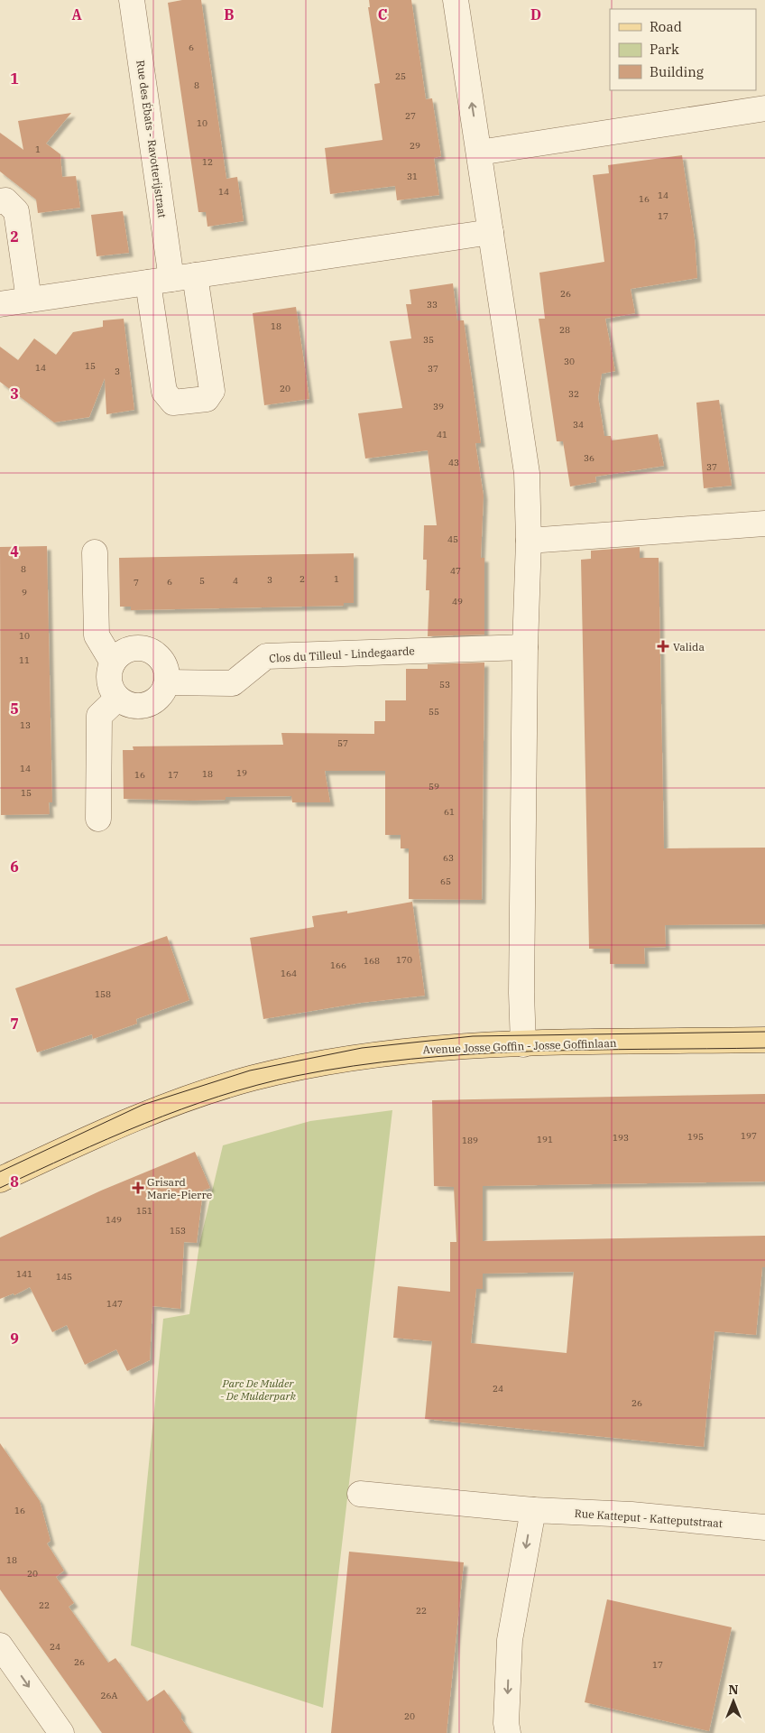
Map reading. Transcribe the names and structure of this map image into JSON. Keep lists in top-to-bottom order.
{
  "streets": {
    "main road": ["Avenue Josse Goffin - Josse Goffinlaan"],
    "street": ["Rue des Ébats - Ravotterijstraat", "Clos du Tilleul - Lindegaarde", "Rue Katteput - Katteputstraat"]
  },
  "parks": ["Parc De Mulder - De Mulderpark"],
  "places": {
    "health": ["Valida", "Grisard Marie-Pierre"]
  },
  "house_numbers": [
    "6",
    "25",
    "8",
    "27",
    "10",
    "29",
    "1",
    "12",
    "31",
    "14",
    "14",
    "16",
    "17",
    "26",
    "33",
    "18",
    "28",
    "35",
    "30",
    "15",
    "14",
    "37",
    "3",
    "20",
    "32",
    "39",
    "34",
    "41",
    "36",
    "43",
    "37",
    "45",
    "8",
    "47",
    "2",
    "1",
    "3",
    "5",
    "4",
    "6",
    "7",
    "9",
    "49",
    "10",
    "11",
    "53",
    "55",
    "13",
    "57",
    "14",
    "19",
    "18",
    "16",
    "17",
    "59",
    "15",
    "61",
    "63",
    "65",
    "170",
    "168",
    "166",
    "164",
    "158",
    "197",
    "195",
    "193",
    "191",
    "189",
    "151",
    "149",
    "153",
    "141",
    "145",
    "147",
    "24",
    "26",
    "16",
    "18",
    "20",
    "22",
    "22",
    "24",
    "26",
    "17",
    "26A",
    "20"
  ],
  "legend": ["Road", "Park", "Building"],
  "north": "top",
  "grid": {
    "columns": [
      "A",
      "B",
      "C",
      "D"
    ],
    "rows": [
      "1",
      "2",
      "3",
      "4",
      "5",
      "6",
      "7",
      "8",
      "9"
    ]
  }
}
